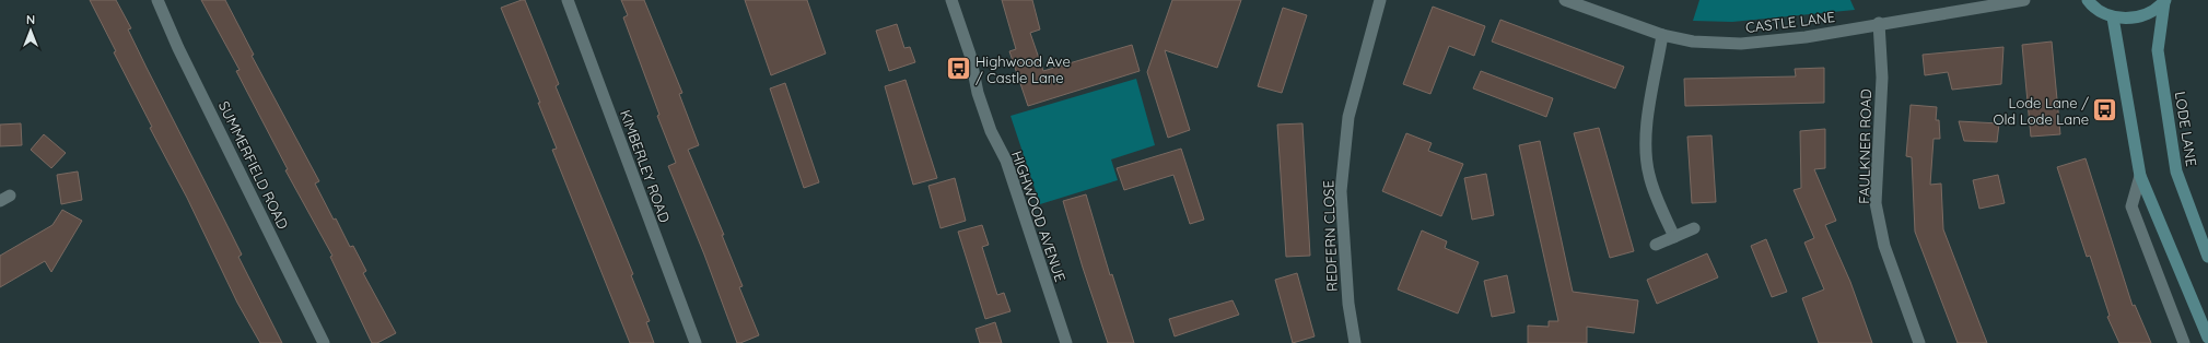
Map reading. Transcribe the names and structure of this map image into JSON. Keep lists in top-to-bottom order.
{
  "streets": {
    "main road": ["LODE LANE"],
    "street": [
      "CASTLE LANE",
      "FAULKNER ROAD",
      "SUMMERFIELD ROAD",
      "KIMBERLEY ROAD",
      "HIGHWOOD AVENUE",
      "REDFERN CLOSE"
    ]
  },
  "crossings": [
    ["CASTLE LANE", "FAULKNER ROAD"]
  ],
  "places": {
    "bus stop": ["Highwood Ave / Castle Lane", "Lode Lane / Old Lode Lane"]
  },
  "north": "top"
}
